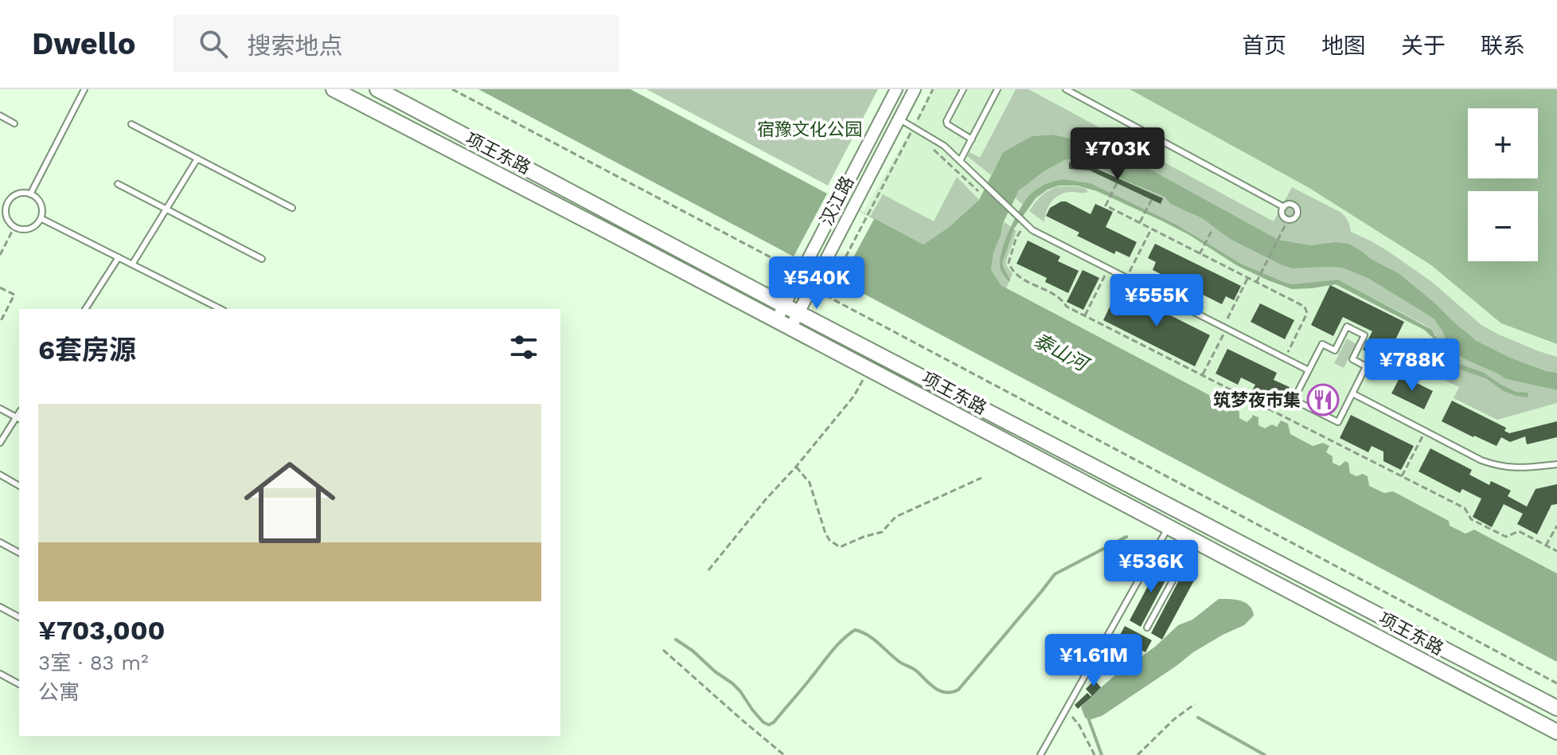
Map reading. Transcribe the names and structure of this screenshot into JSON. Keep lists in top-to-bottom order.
{
  "streets": {
    "main road": ["项王东路"],
    "street": ["汉江路"]
  },
  "crossings": [
    ["项王东路", "汉江路"]
  ],
  "water": ["泰山河"],
  "parks": ["宿豫文化公园"],
  "places": {
    "restaurant": ["筑梦夜市集"]
  },
  "page": {
    "header": "Dwello",
    "search": "搜索地点",
    "nav": [
      "首页",
      "地图",
      "关于",
      "联系"
    ],
    "map_buttons": ["+", "−"],
    "price": [
      "¥703K",
      "¥540K",
      "¥555K",
      "¥788K",
      "¥536K",
      "¥1.61M"
    ],
    "heading": "6套房源",
    "list": [
      {
        "name": "¥703,000",
        "note": "3室 · 83 m² · 公寓"
      }
    ]
  }
}
